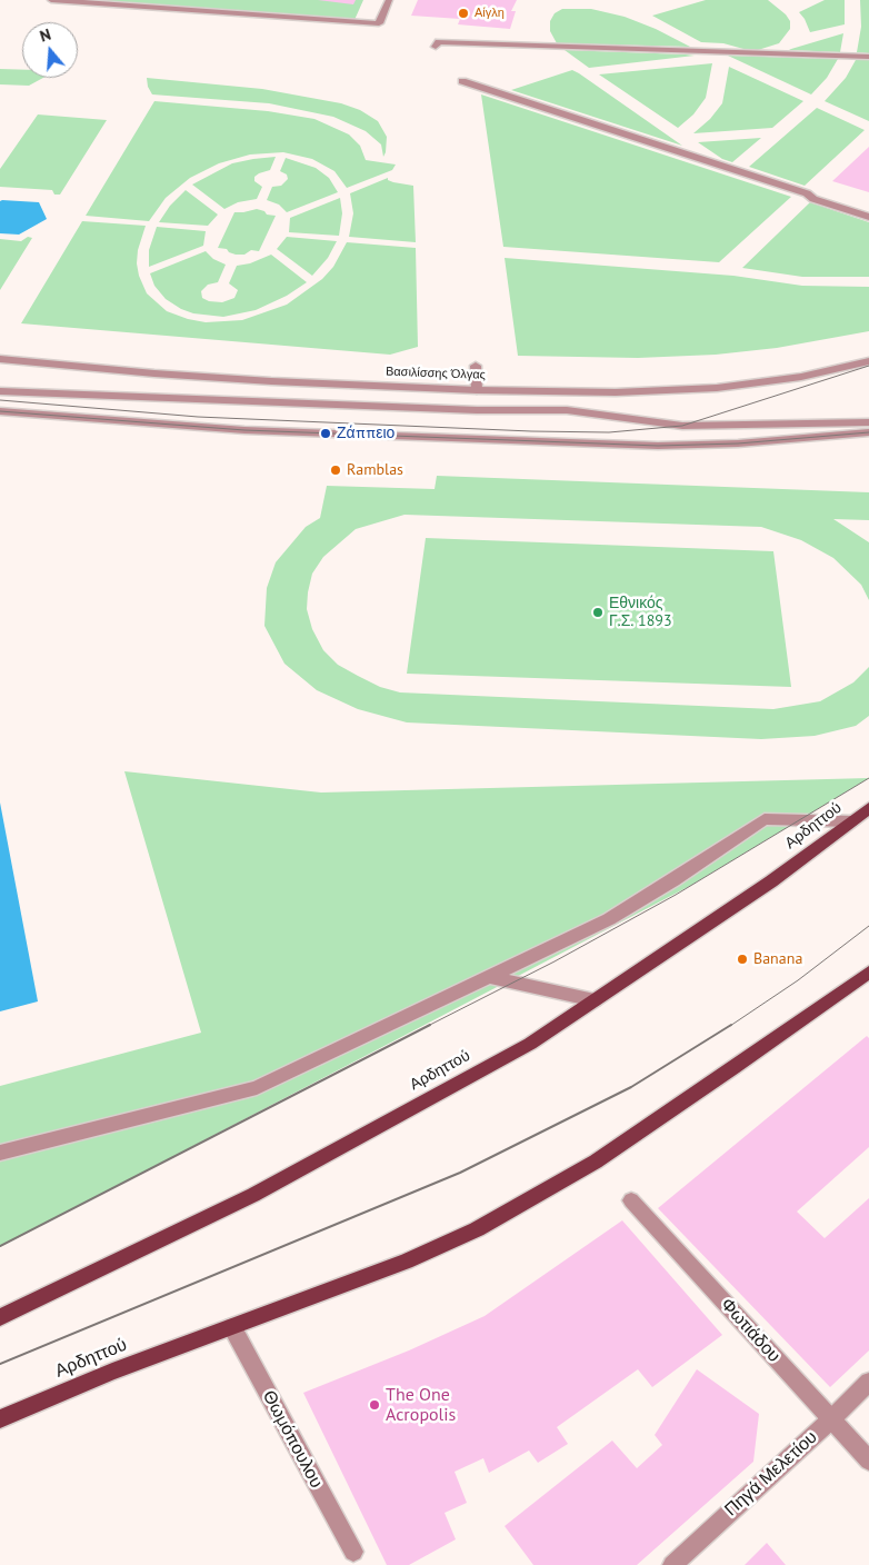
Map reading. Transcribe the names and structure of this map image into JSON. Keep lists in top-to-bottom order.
{
  "streets": {
    "main road": ["Αρδηττού"],
    "street": [
      "Βασιλίσσης Όλγας",
      "Φωτιάδου",
      "Θωμόπουλου",
      "Πηγά Μελετίου"
    ]
  },
  "crossings": [
    ["Αρδηττού", "Θωμόπουλου"],
    ["Φωτιάδου", "Πηγά Μελετίου"]
  ],
  "places": [
    "Αίγλη",
    "Ζάππειο",
    "Ramblas",
    "Εθνικός Γ.Σ. 1893",
    "Banana",
    "The One Acropolis"
  ],
  "north": "top"
}
